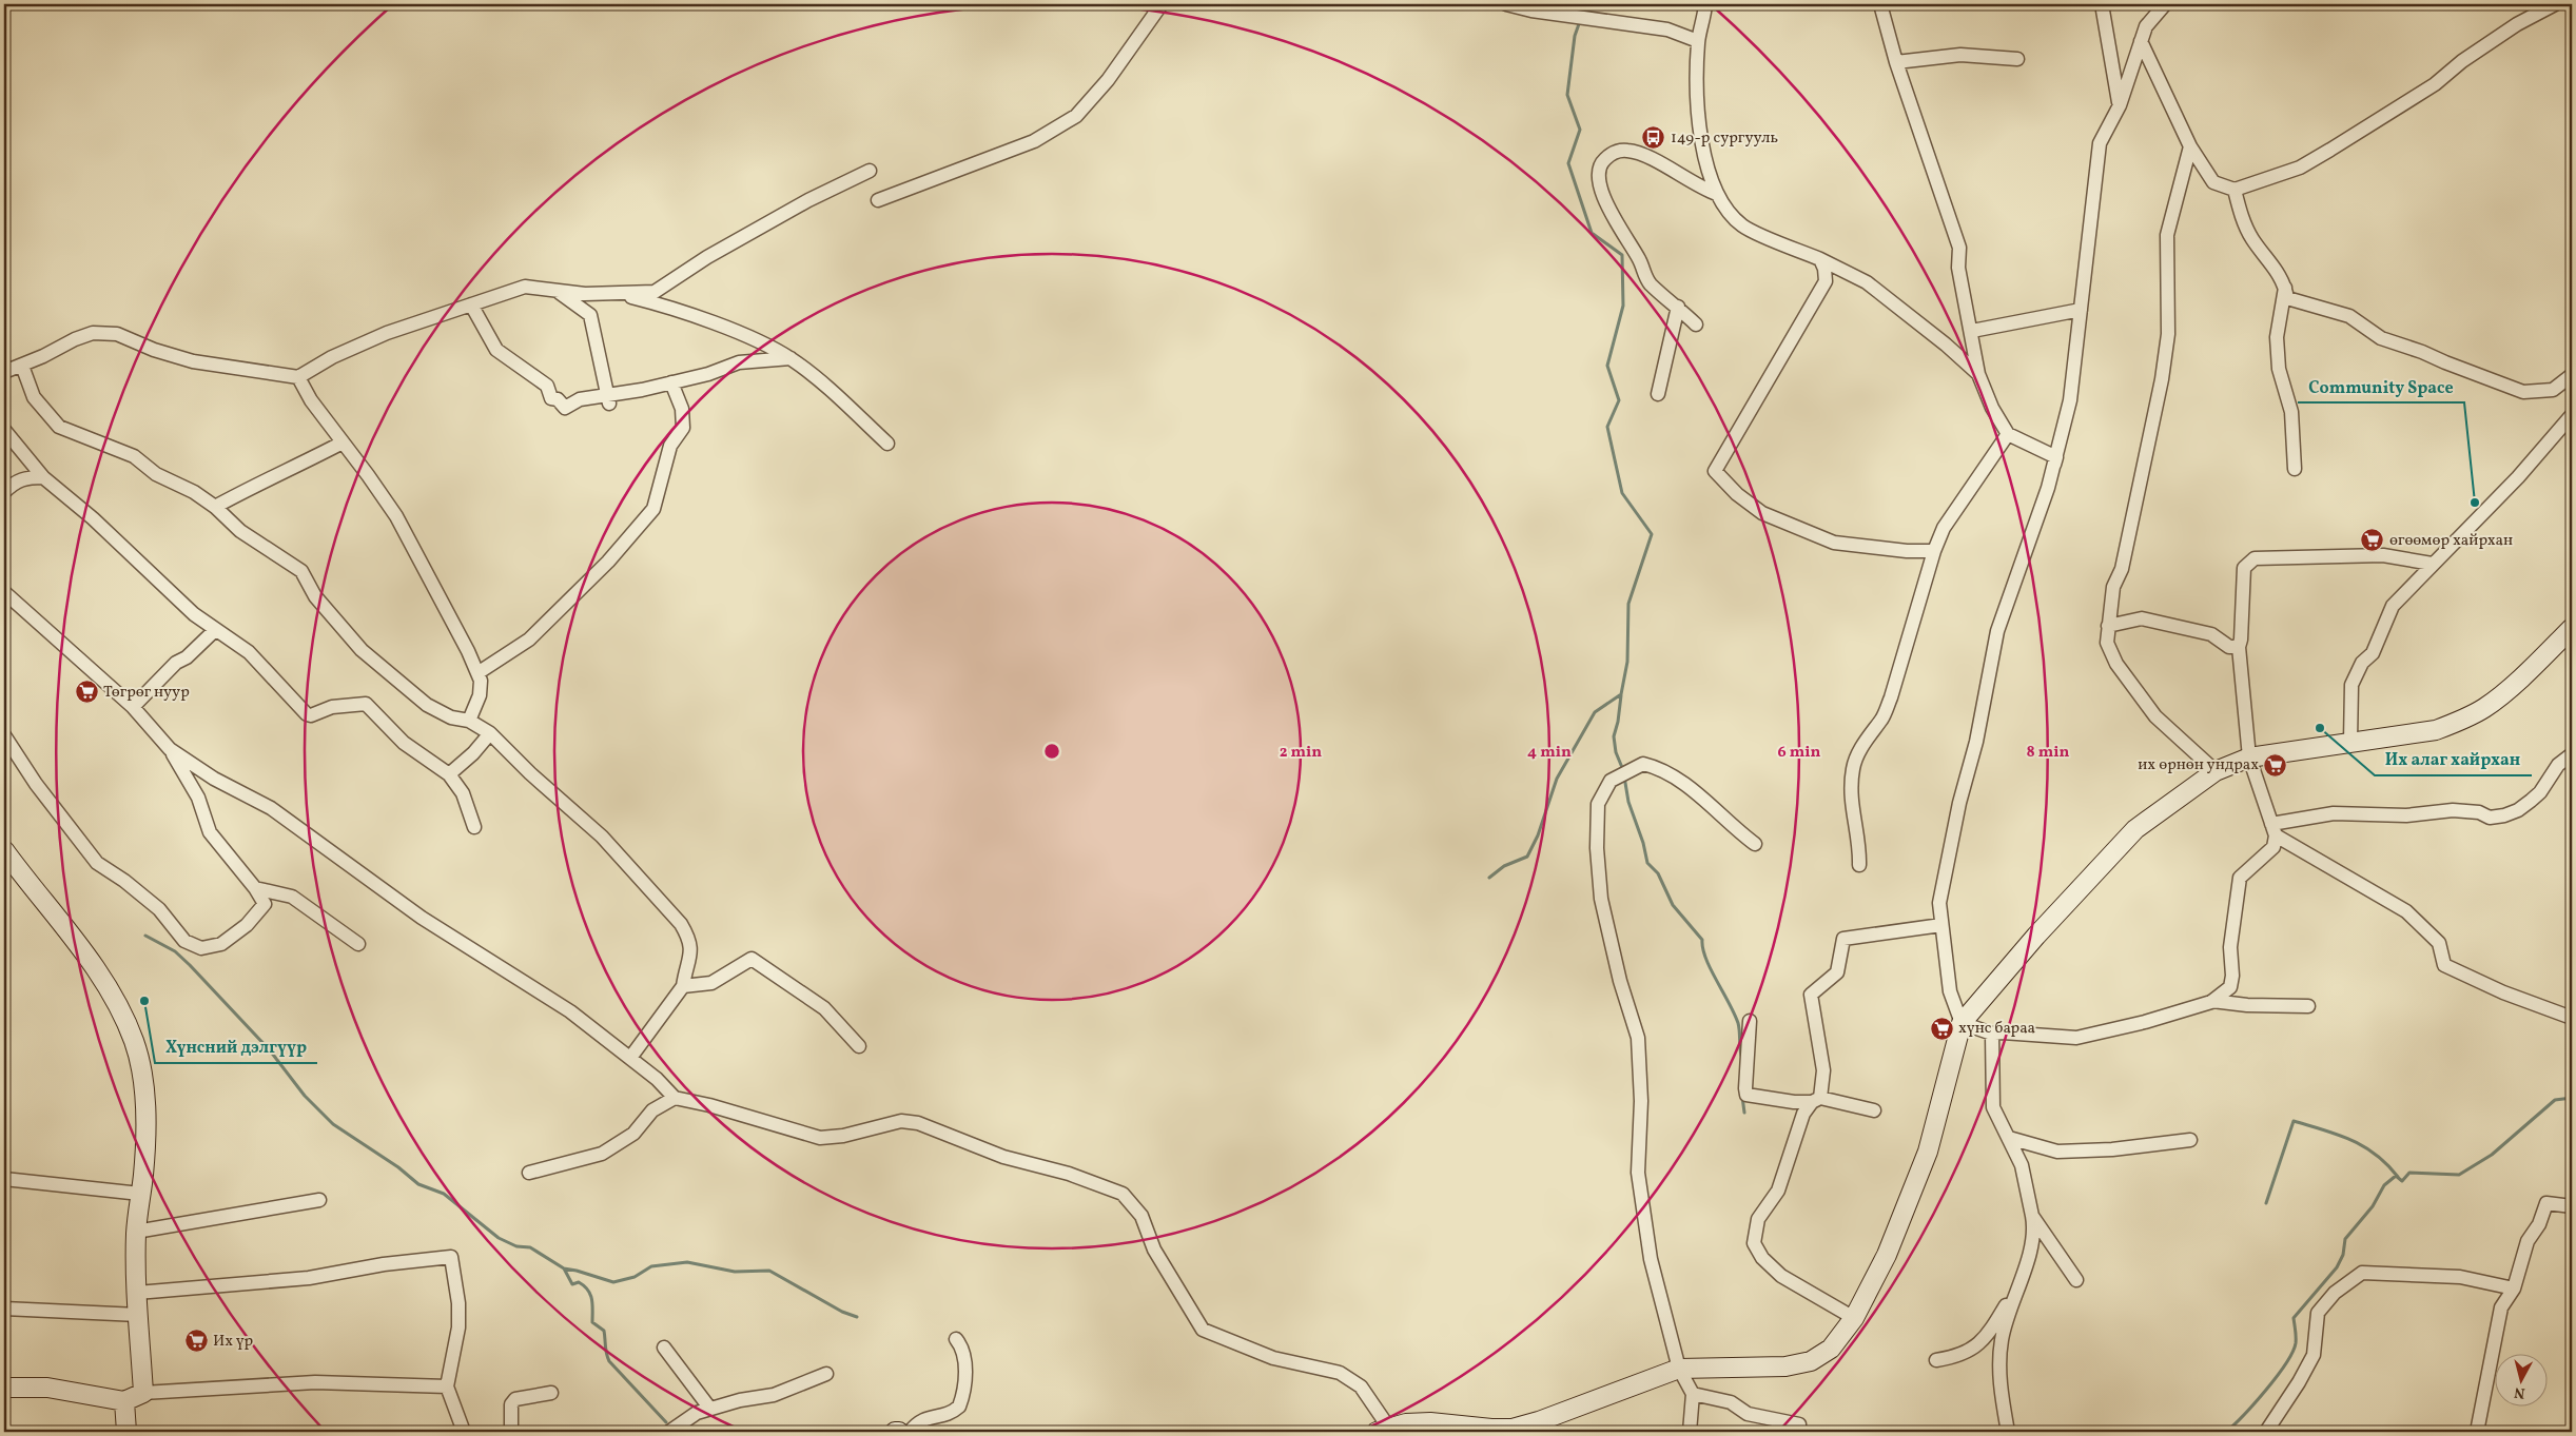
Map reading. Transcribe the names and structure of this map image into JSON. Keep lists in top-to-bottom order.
{
  "places": {
    "bus stop": ["149-р сургууль"],
    "other": ["Community Space", "Их алаг хайрхан", "Хүнсний дэлгүүр"],
    "supermarket": [
      "өгөөмөр хайрхан",
      "Төгрөг нуур",
      "их өрнөн ундрах",
      "хүнс бараа",
      "Их үр"
    ]
  },
  "north": "bottom",
  "rings": [
    "2 min",
    "4 min",
    "6 min",
    "8 min"
  ]
}
